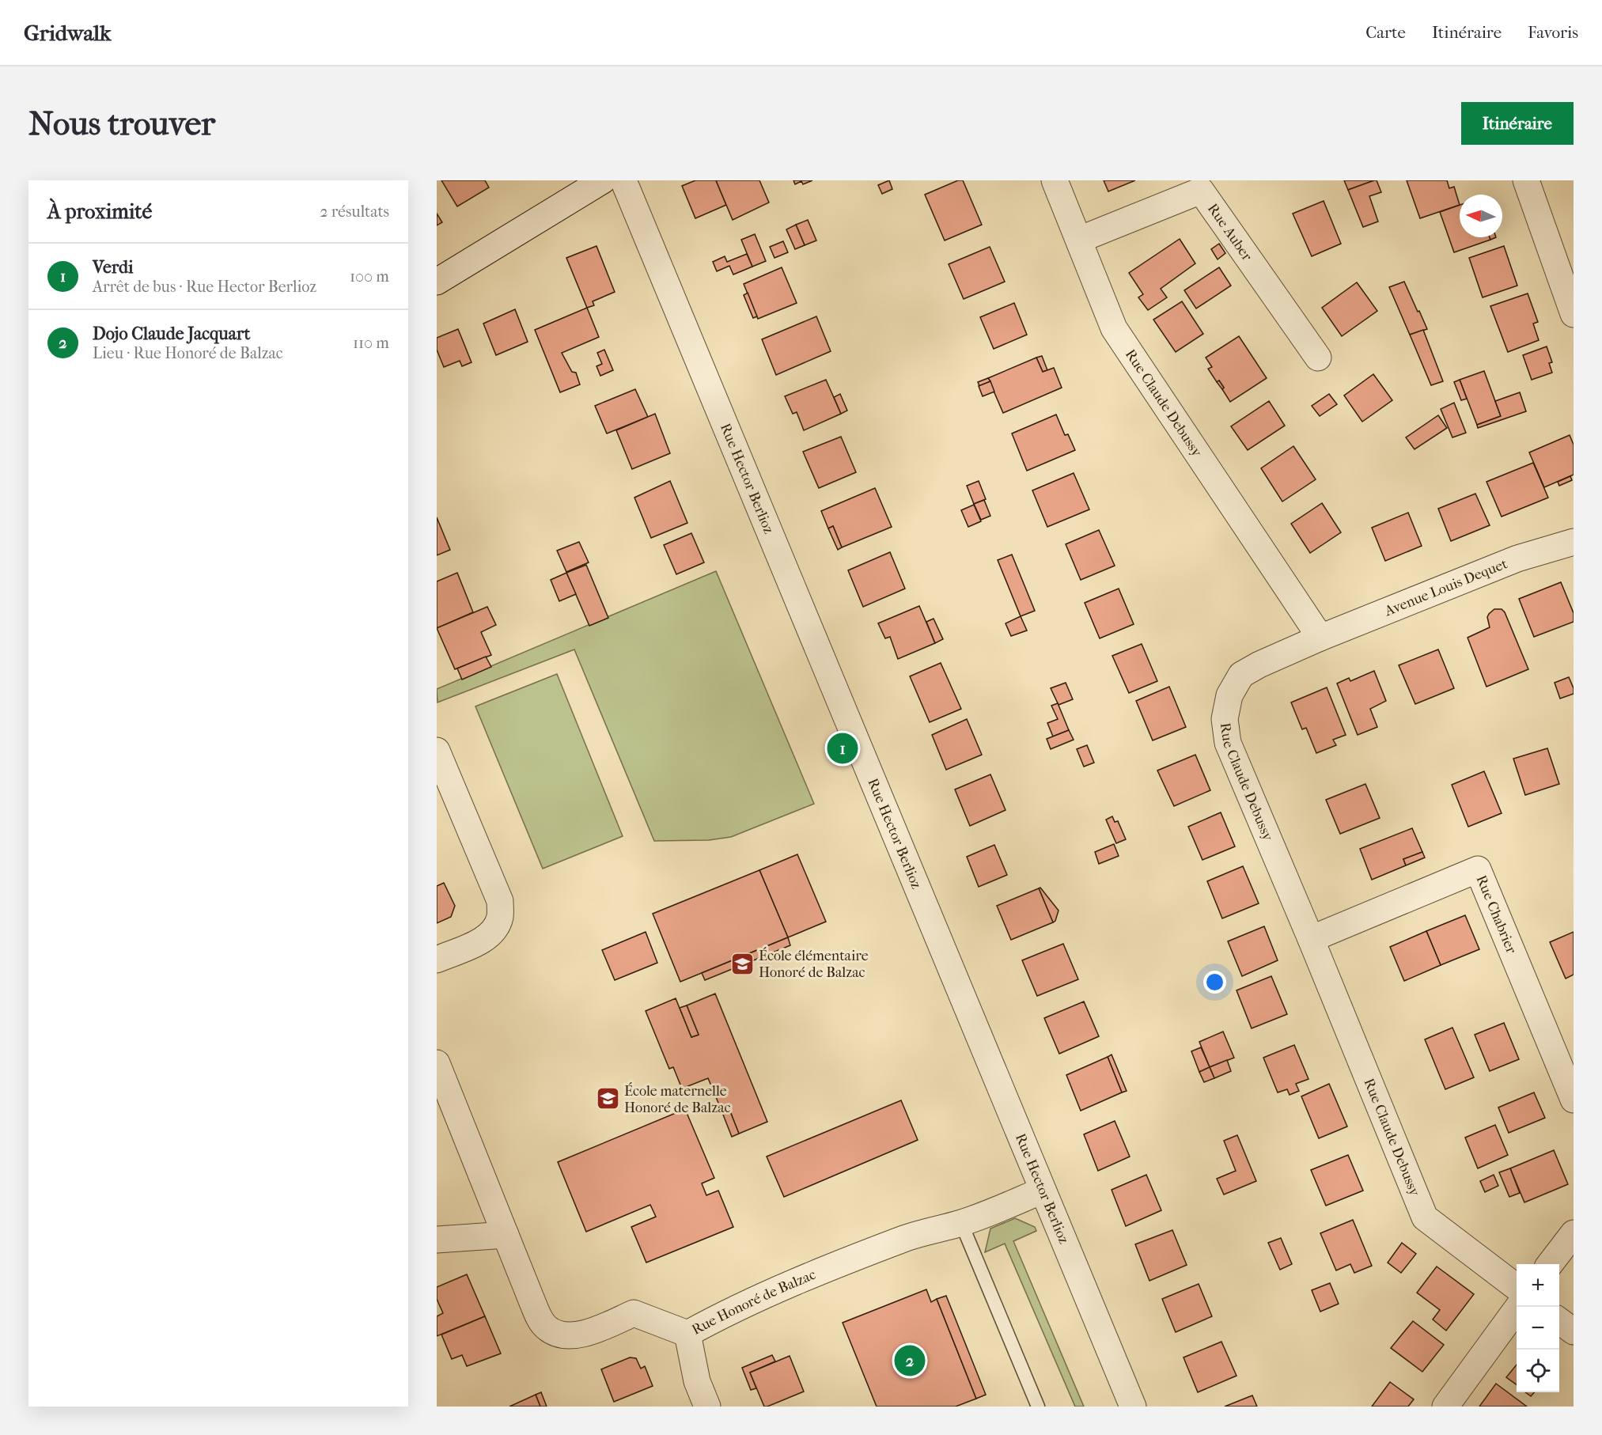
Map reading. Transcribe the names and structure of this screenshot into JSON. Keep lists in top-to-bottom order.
{
  "streets": {
    "street": [
      "Rue Auber",
      "Rue Claude Debussy",
      "Rue Hector Berlioz",
      "Avenue Louis Dequet",
      "Rue Chabrier",
      "Rue Honoré de Balzac"
    ]
  },
  "crossings": [
    ["Rue Auber", "Rue Claude Debussy"],
    ["Rue Claude Debussy", "Avenue Louis Dequet"],
    ["Rue Claude Debussy", "Rue Chabrier"],
    ["Rue Hector Berlioz", "Rue Honoré de Balzac"]
  ],
  "places": {
    "school or university": ["École élémentaire Honoré de Balzac", "École maternelle Honoré de Balzac"]
  },
  "north": "left",
  "page": {
    "header": "Gridwalk",
    "nav": ["Carte", "Itinéraire", "Favoris"],
    "buttons": "Itinéraire",
    "title": "Nous trouver",
    "heading": ["À proximité", "2 résultats"],
    "list": [
      {
        "mark": "1",
        "name": "Verdi",
        "note": "Arrêt de bus · Rue Hector Berlioz",
        "value": "100 m"
      },
      {
        "mark": "2",
        "name": "Dojo Claude Jacquart",
        "note": "Lieu · Rue Honoré de Balzac",
        "value": "110 m"
      }
    ],
    "pins": ["1", "2"],
    "map_buttons": ["+", "−"]
  }
}
